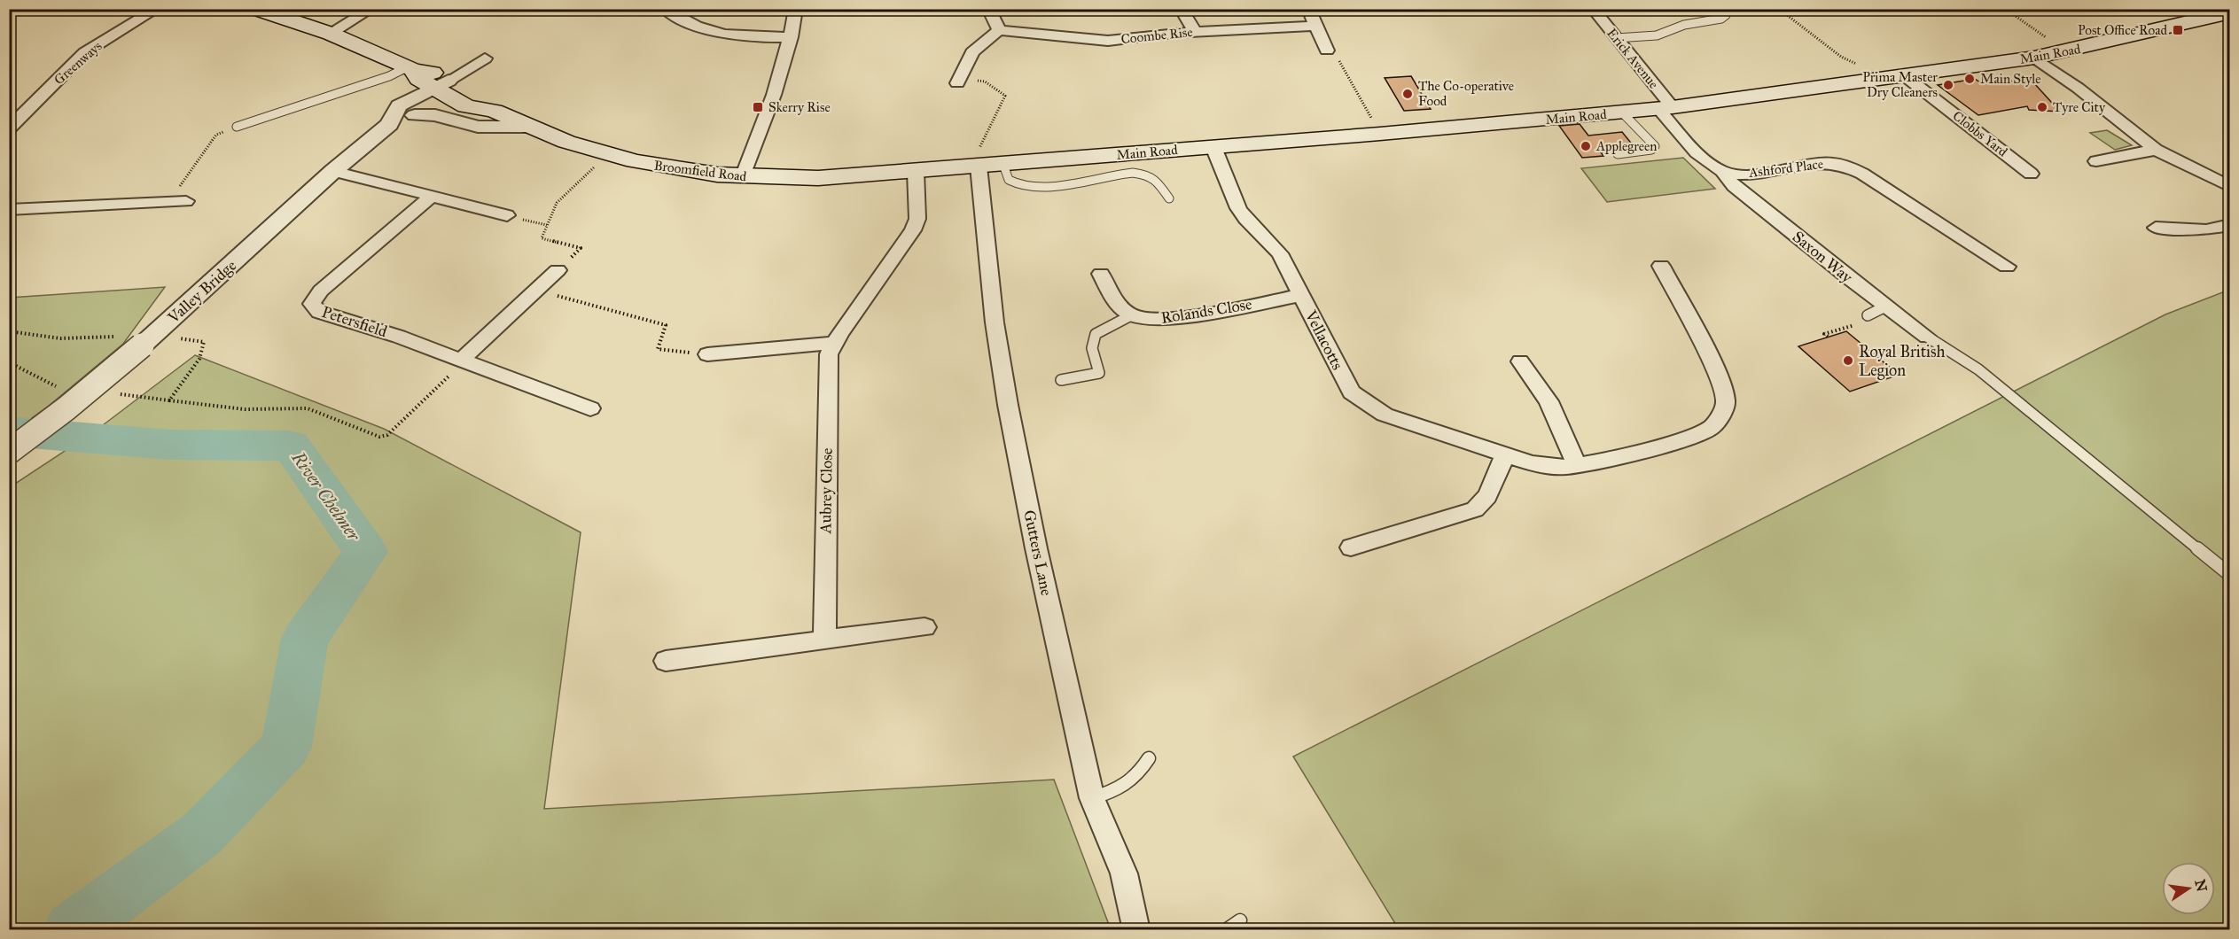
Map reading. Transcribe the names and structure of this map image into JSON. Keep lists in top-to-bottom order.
{
  "streets": {
    "main road": ["Main Road", "Broomfield Road"],
    "street": [
      "Coombe Rise",
      "Erick Avenue",
      "Greenways",
      "Clobbs Yard",
      "Ashford Place",
      "Saxon Way",
      "Valley Bridge",
      "Rolands Close",
      "Petersfield",
      "Vellacotts",
      "Aubrey Close",
      "Gutters Lane"
    ]
  },
  "crossings": [
    ["Main Road", "Erick Avenue"],
    ["Main Road", "Clobbs Yard"],
    ["Main Road", "Broomfield Road"],
    ["Main Road", "Vellacotts"],
    ["Main Road", "Aubrey Close"],
    ["Main Road", "Gutters Lane"],
    ["Ashford Place", "Saxon Way"],
    ["Broomfield Road", "Valley Bridge"],
    ["Broomfield Road", "Aubrey Close"],
    ["Rolands Close", "Vellacotts"]
  ],
  "water": ["River Chelmer"],
  "places": {
    "transit": ["Post Office Road", "Skerry Rise"],
    "other": [
      "Main Style",
      "Prima Master Dry Cleaners",
      "The Co-operative Food",
      "Tyre City",
      "Applegreen",
      "Royal British Legion"
    ]
  },
  "north": "right"
}
